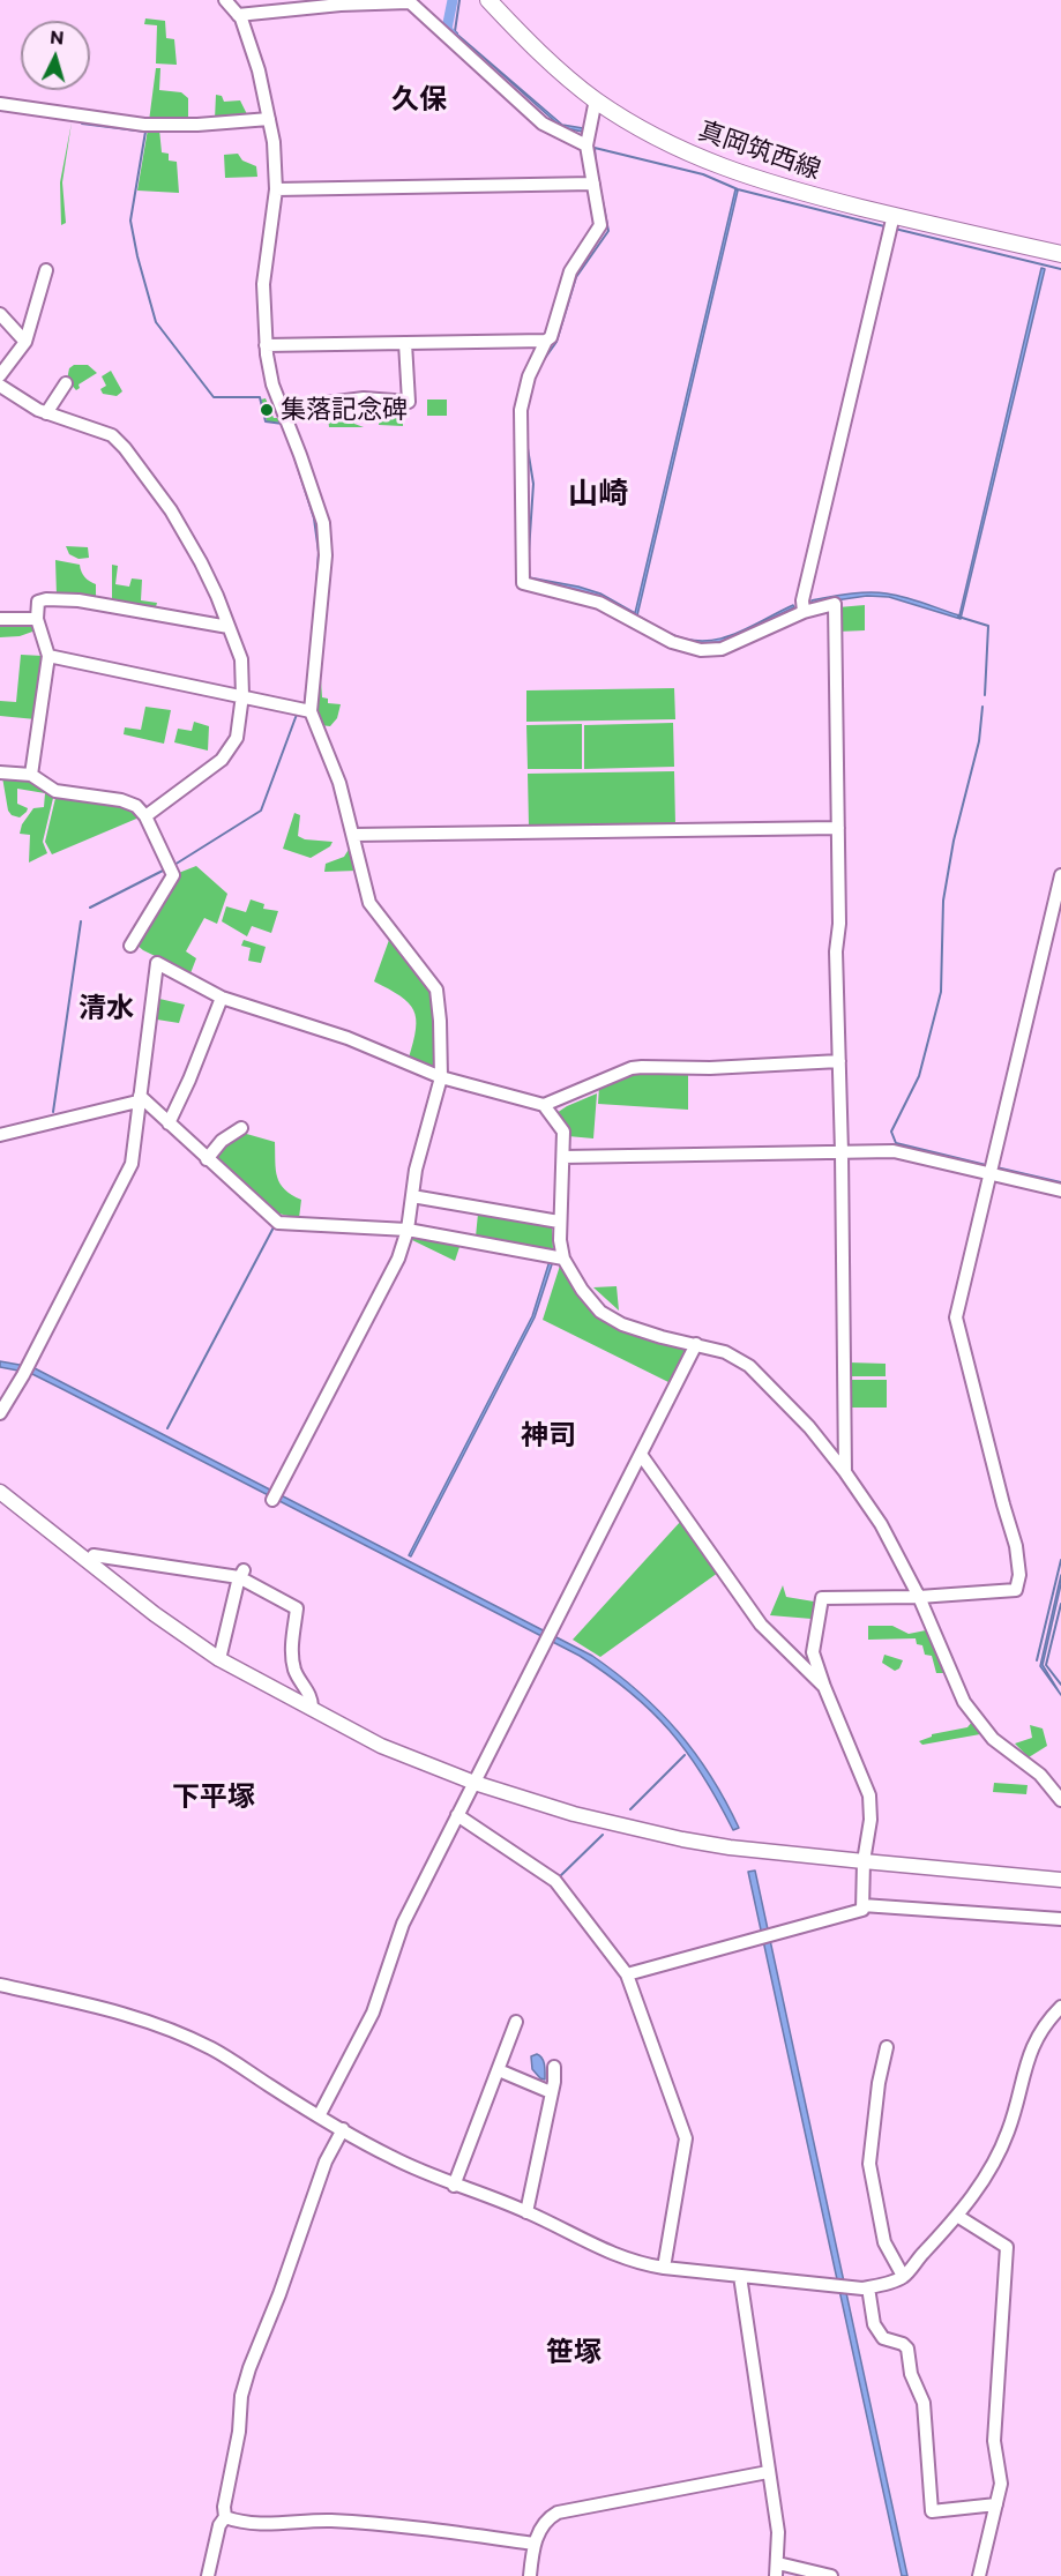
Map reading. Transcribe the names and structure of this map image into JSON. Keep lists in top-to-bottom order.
{
  "streets": {
    "main road": ["真岡筑西線"]
  },
  "districts": [
    "久保",
    "山崎",
    "清水",
    "神司",
    "下平塚",
    "笹塚"
  ],
  "places": ["集落記念碑"],
  "north": "top"
}
